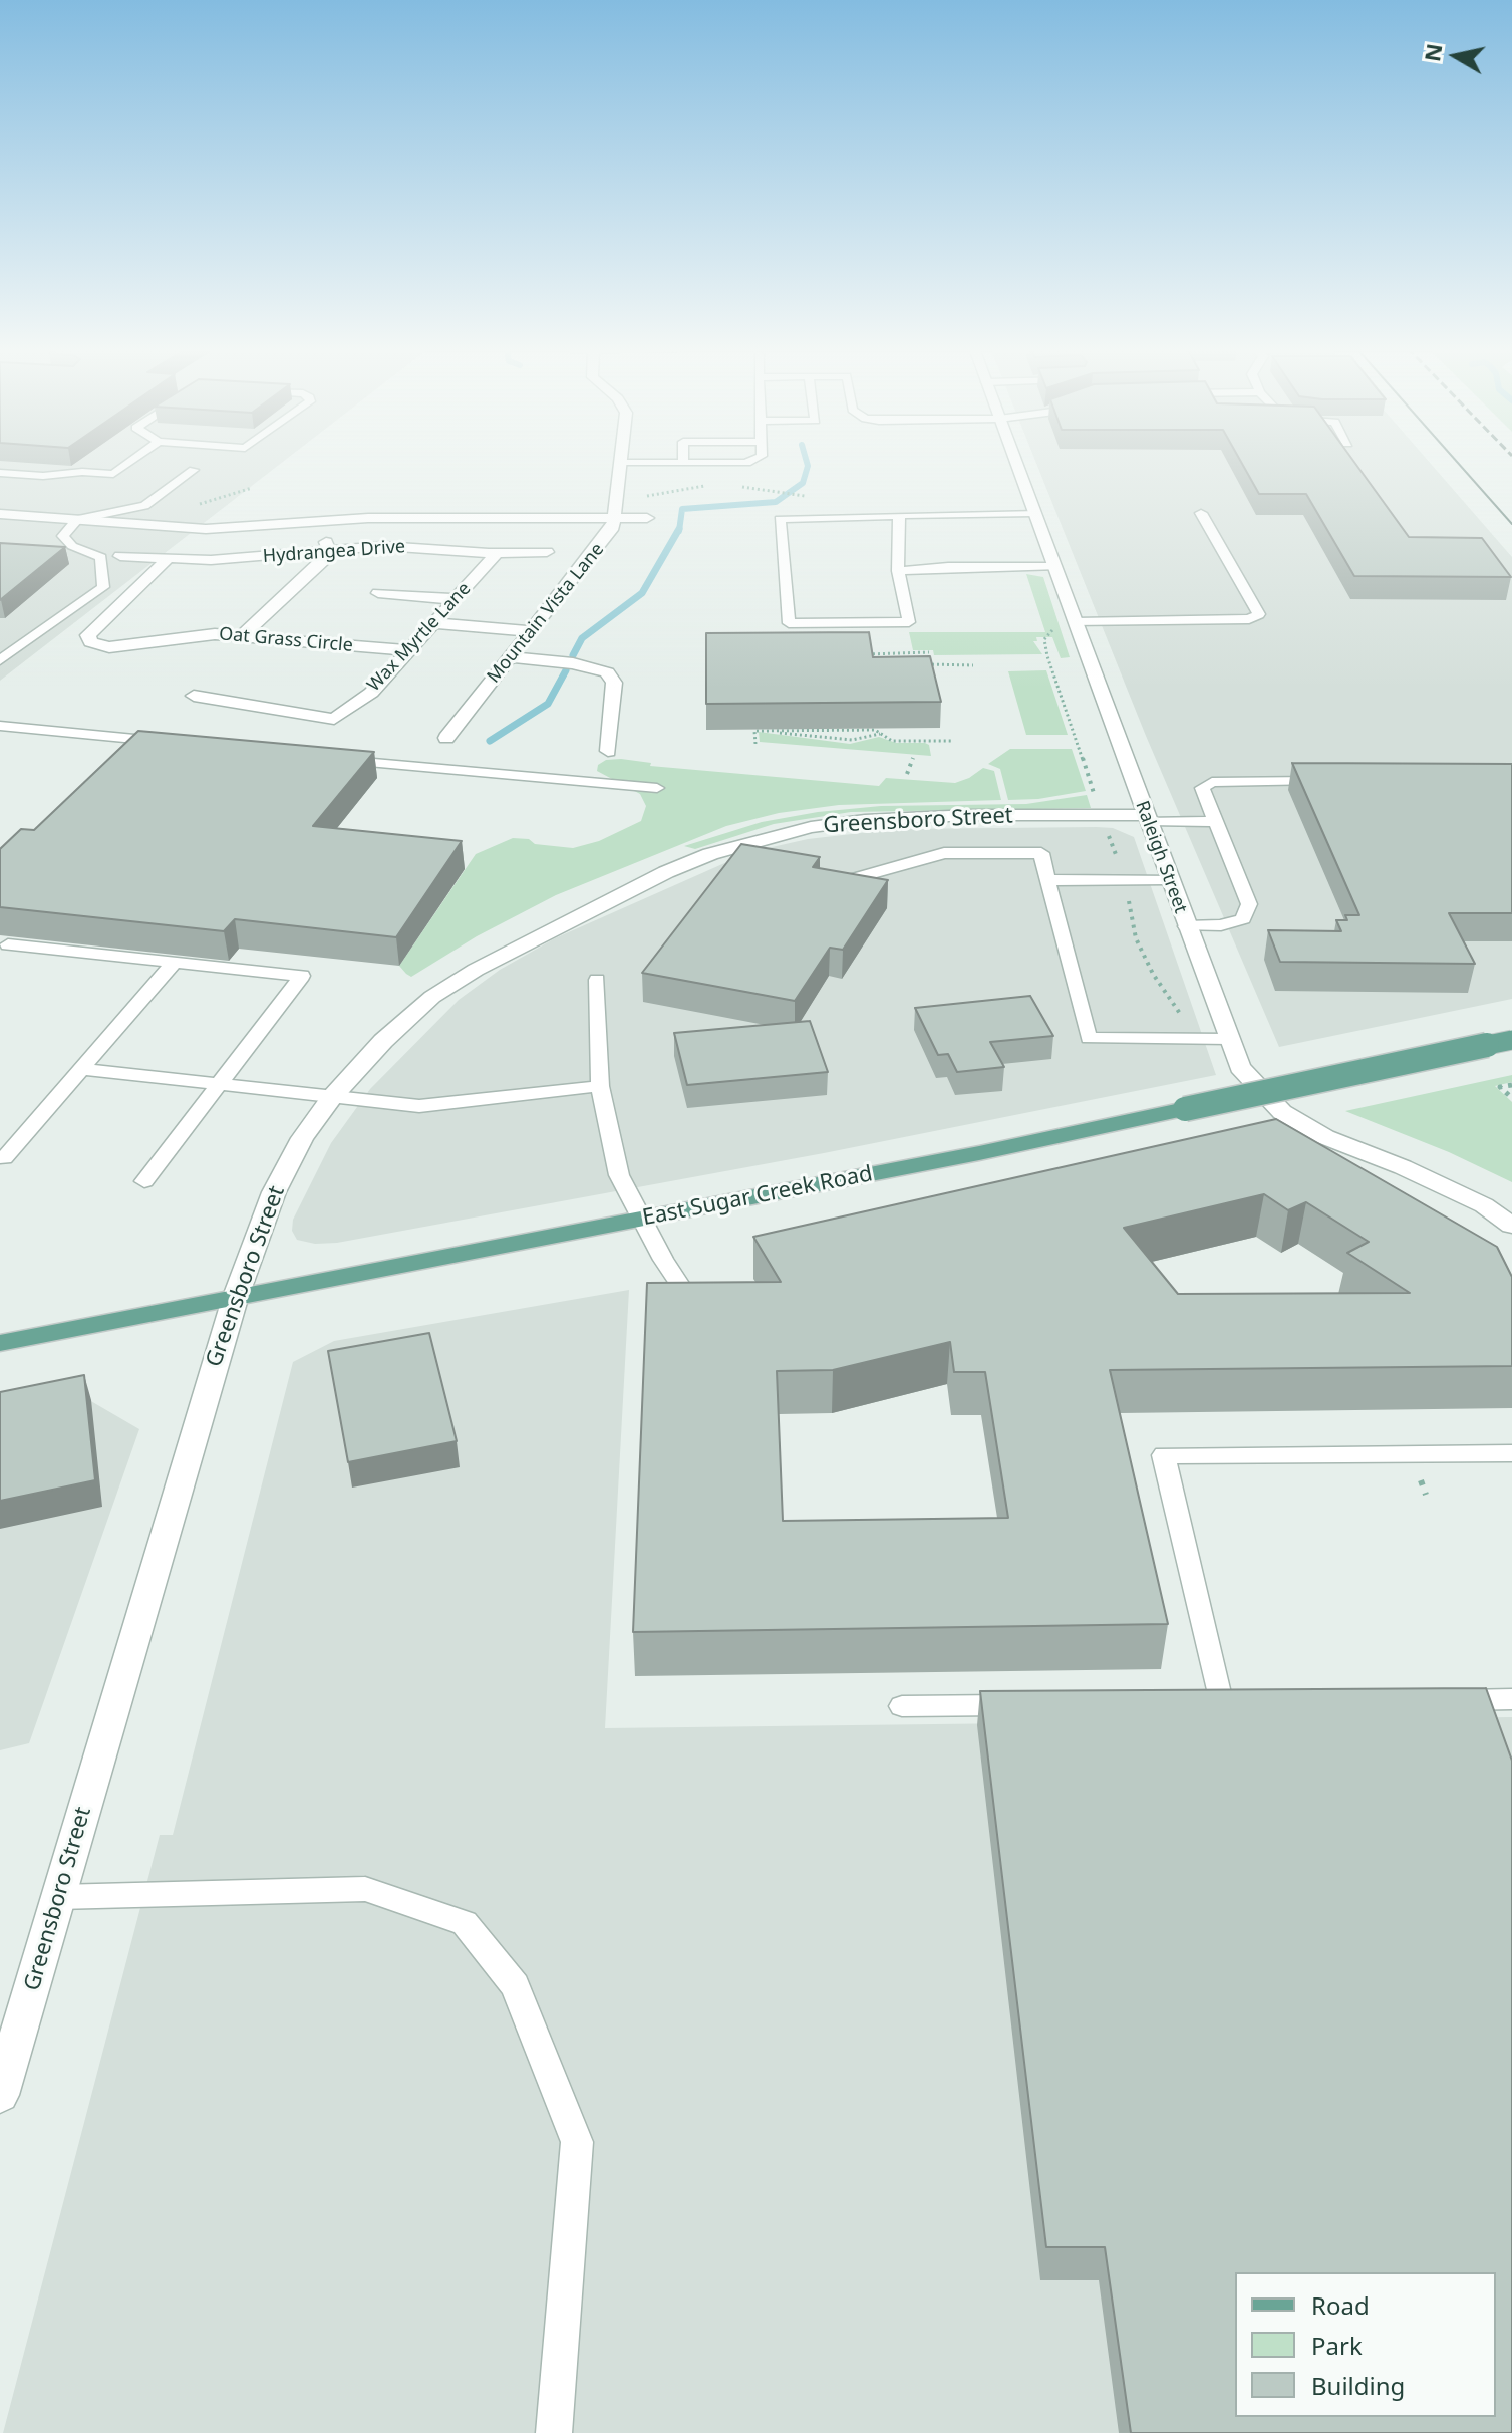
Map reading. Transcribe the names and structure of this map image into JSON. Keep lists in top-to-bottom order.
{
  "streets": {
    "main road": ["East Sugar Creek Road"],
    "street": [
      "Hydrangea Drive",
      "Mountain Vista Lane",
      "Wax Myrtle Lane",
      "Oat Grass Circle",
      "Greensboro Street",
      "Raleigh Street"
    ]
  },
  "crossings": [
    ["Hydrangea Drive", "Wax Myrtle Lane"],
    ["Hydrangea Drive", "Oat Grass Circle"],
    ["Wax Myrtle Lane", "Oat Grass Circle"],
    ["Greensboro Street", "Raleigh Street"],
    ["Greensboro Street", "East Sugar Creek Road"]
  ],
  "legend": ["Road", "Park", "Building"],
  "north": "left"
}
